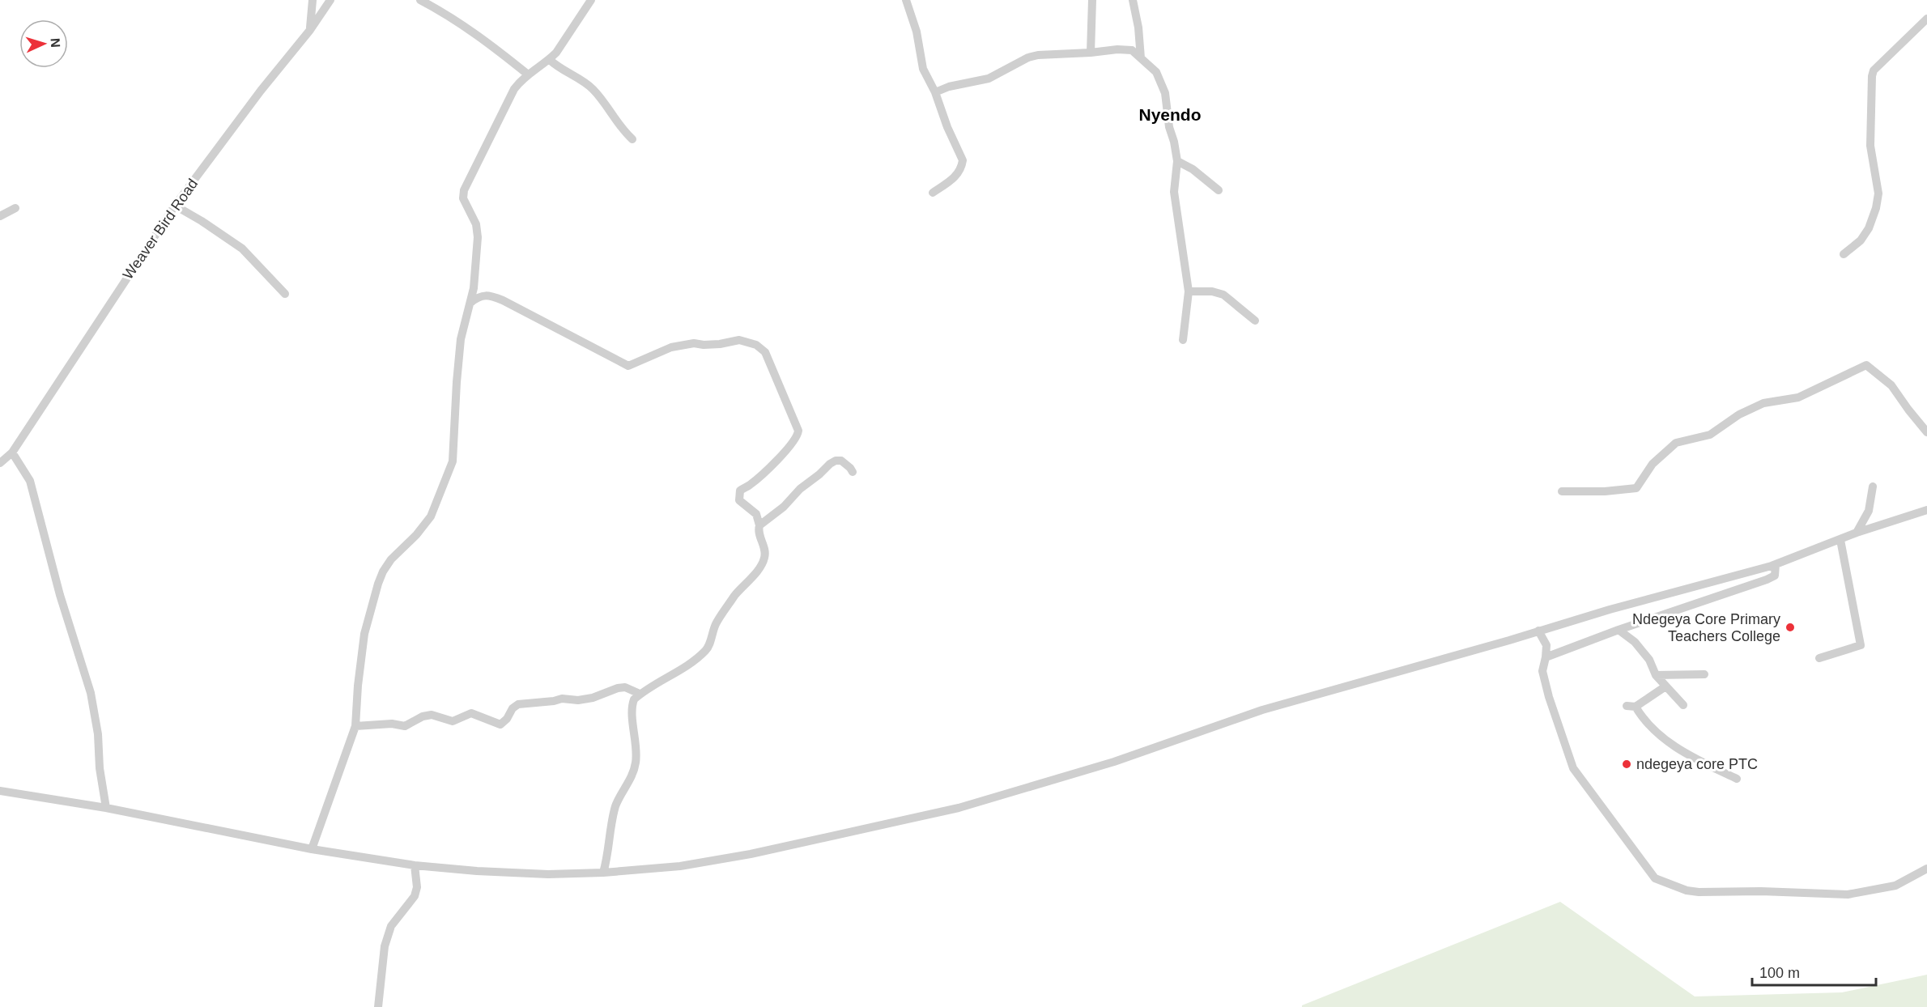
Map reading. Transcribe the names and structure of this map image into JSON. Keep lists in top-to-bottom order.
{
  "streets": {
    "street": ["Weaver Bird Road"]
  },
  "districts": ["Nyendo"],
  "places": ["Ndegeya Core Primary Teachers College", "ndegeya core PTC"],
  "scale_bar": "100 m",
  "north": "right"
}
